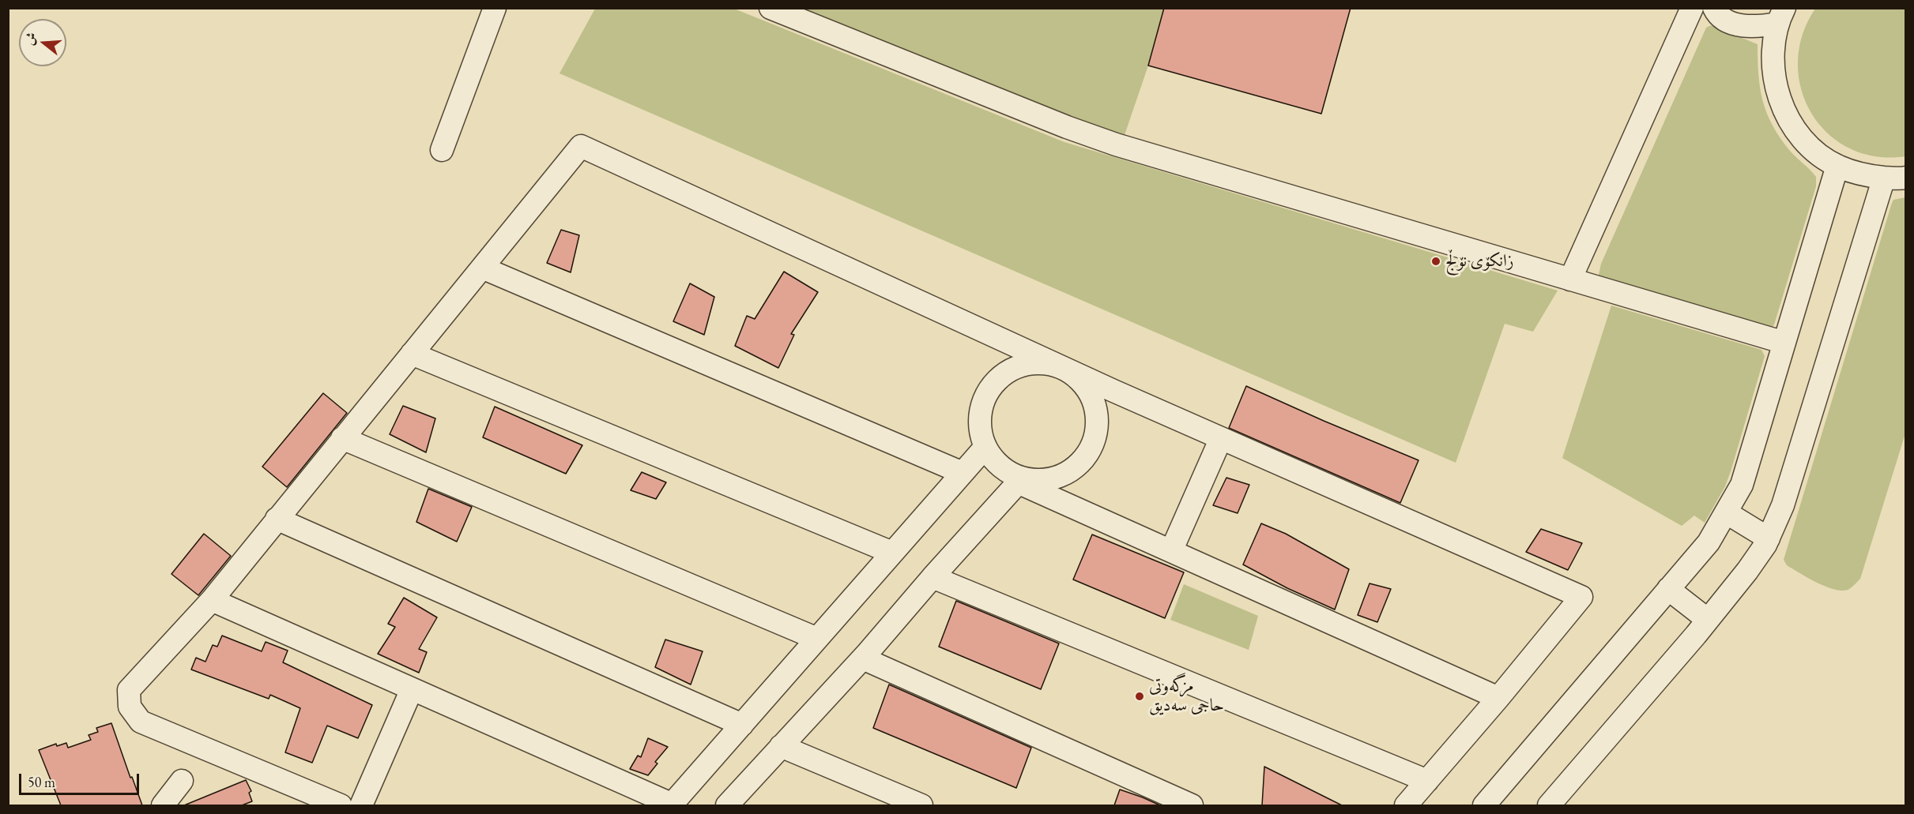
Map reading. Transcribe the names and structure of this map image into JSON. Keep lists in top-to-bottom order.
{
  "places": ["زانکۆی نۆڵج", "مزگەوتی حاجی سەدیق"],
  "scale_bar": "50 m",
  "north": "left"
}
